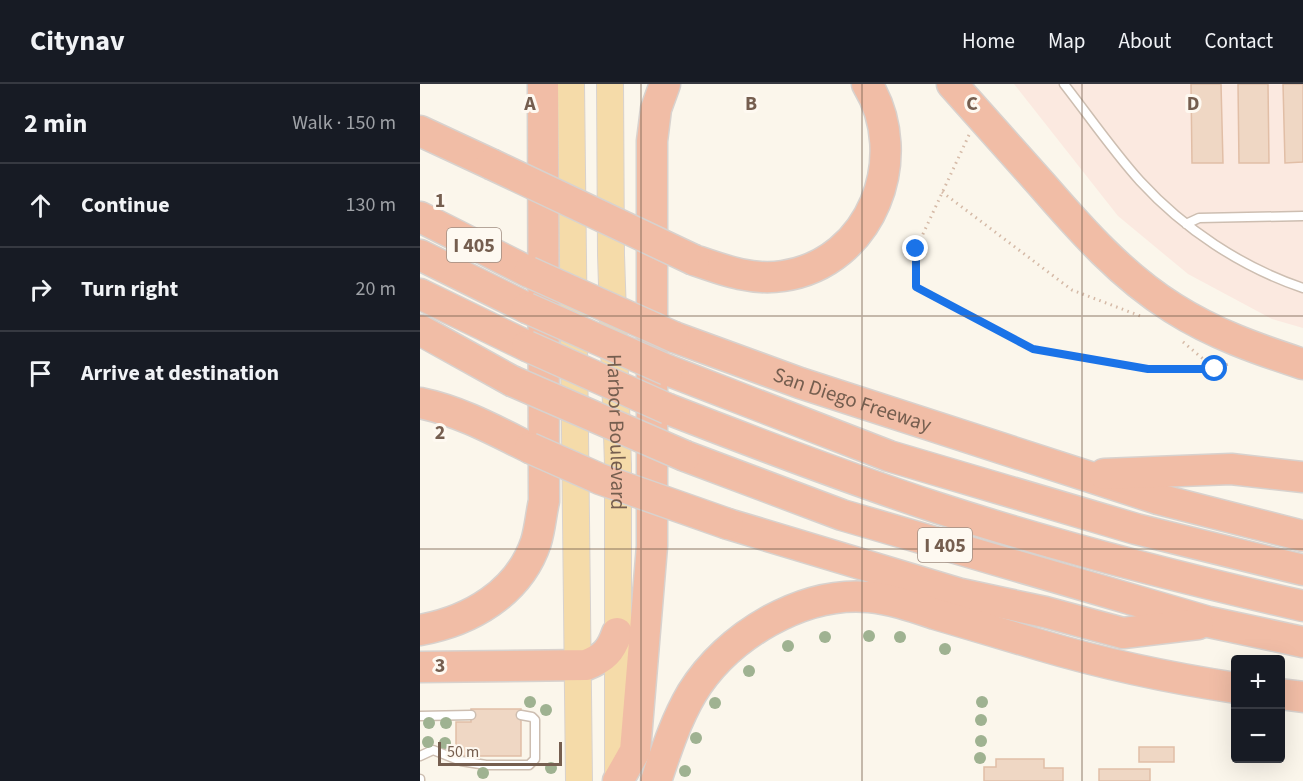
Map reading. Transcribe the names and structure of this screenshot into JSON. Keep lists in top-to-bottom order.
{
  "streets": {
    "highway": ["I 405", "San Diego Freeway"],
    "main road": ["Harbor Boulevard"]
  },
  "scale_bar": "50 m",
  "page": {
    "header": "Citynav",
    "nav": [
      "Home",
      "Map",
      "About",
      "Contact"
    ],
    "heading": ["2 min", "Walk · 150 m"],
    "list": [
      ["Continue", "130 m"],
      ["Turn right", "20 m"],
      "Arrive at destination"
    ],
    "map_buttons": ["+", "−"],
    "scale": "50 m"
  },
  "grid": {
    "columns": [
      "A",
      "B",
      "C",
      "D"
    ],
    "rows": ["1", "2", "3"]
  }
}
